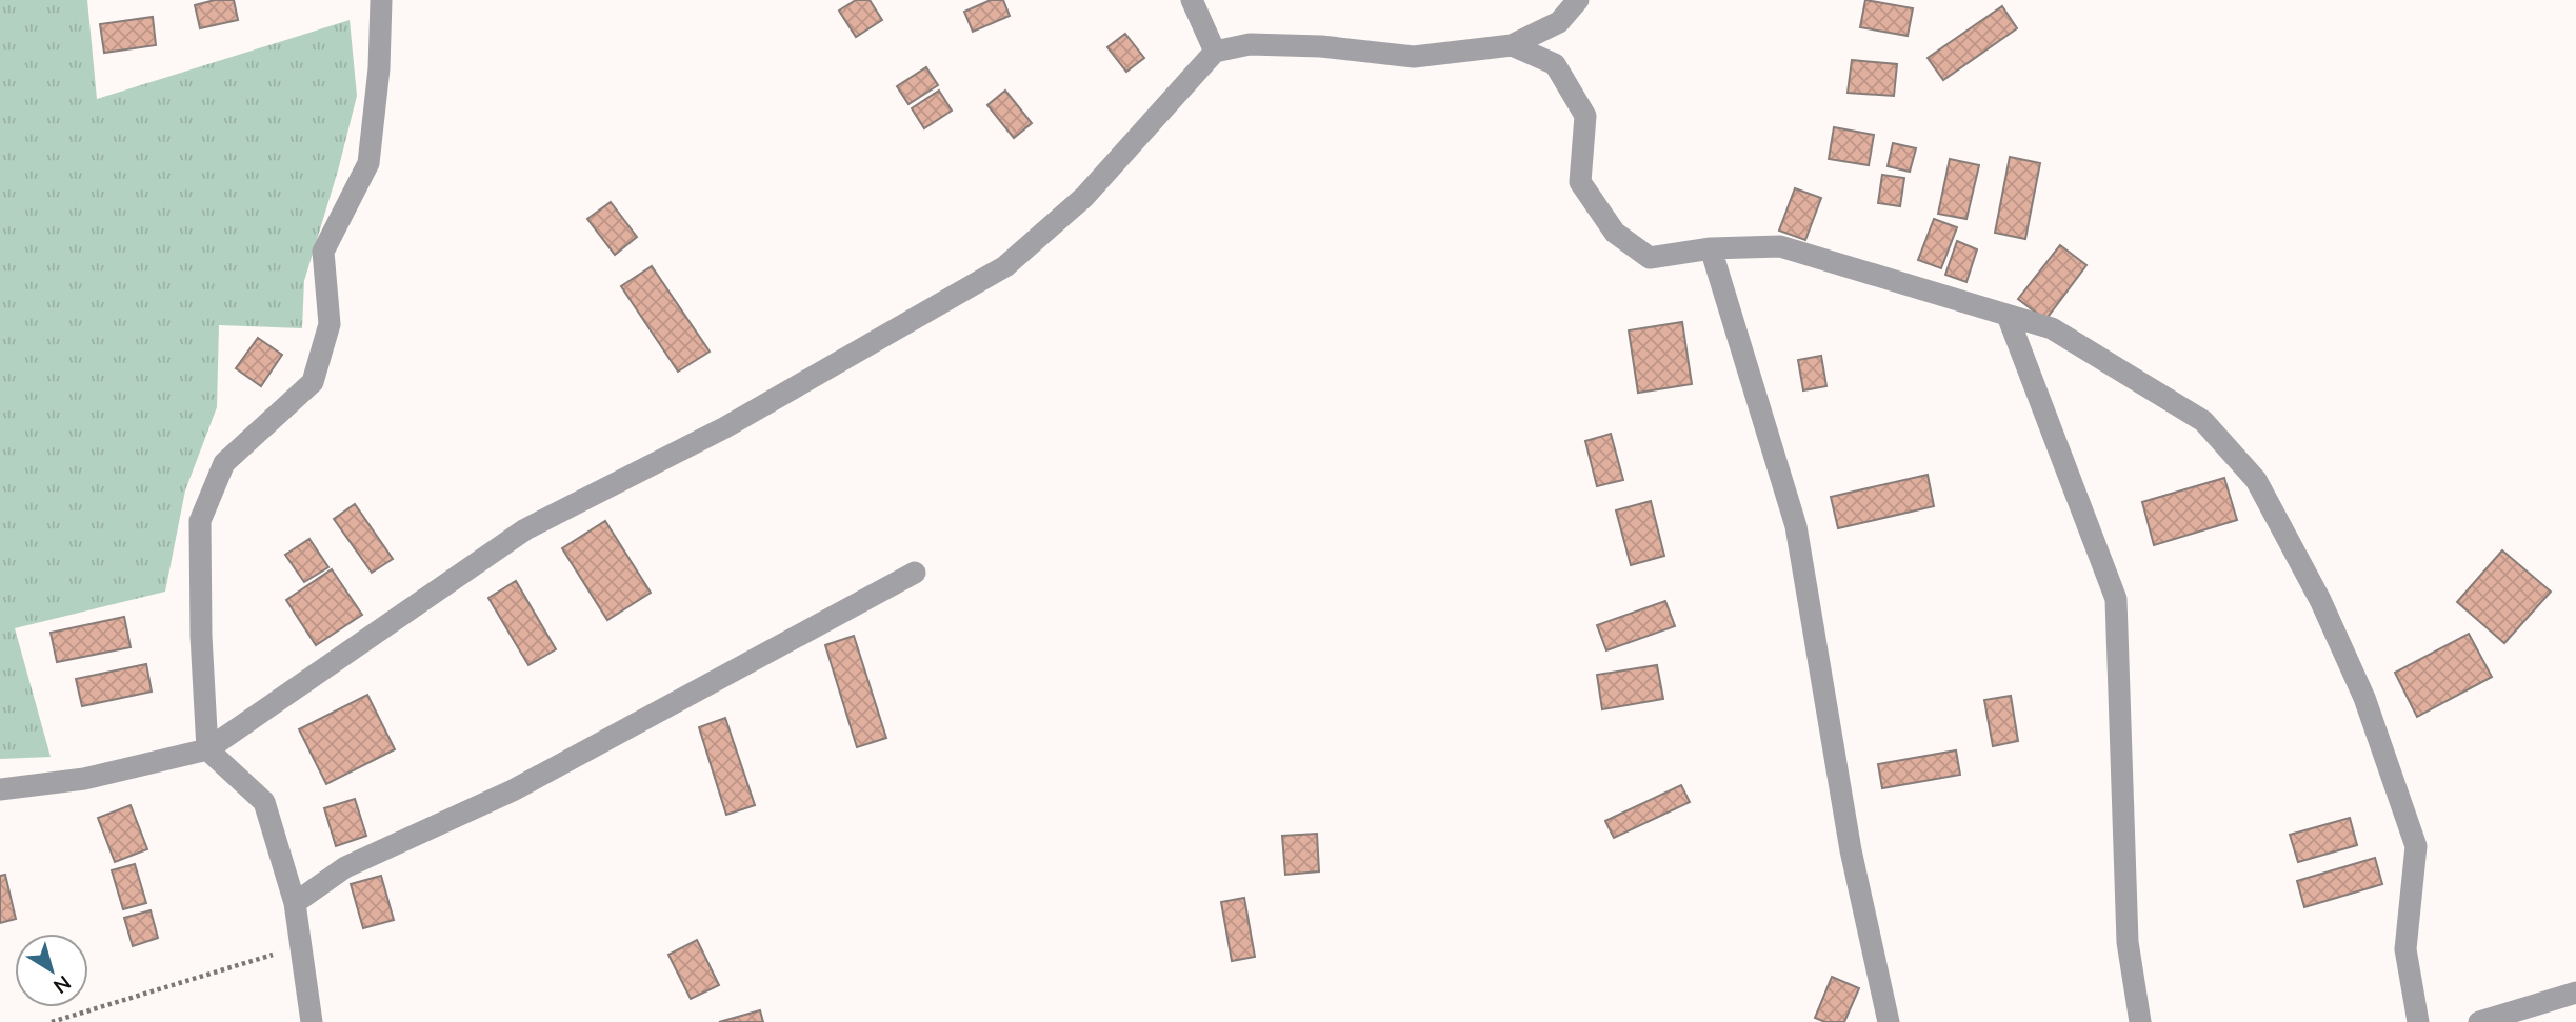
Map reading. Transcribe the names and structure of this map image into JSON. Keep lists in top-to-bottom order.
{
  "north": "bottom right"
}
